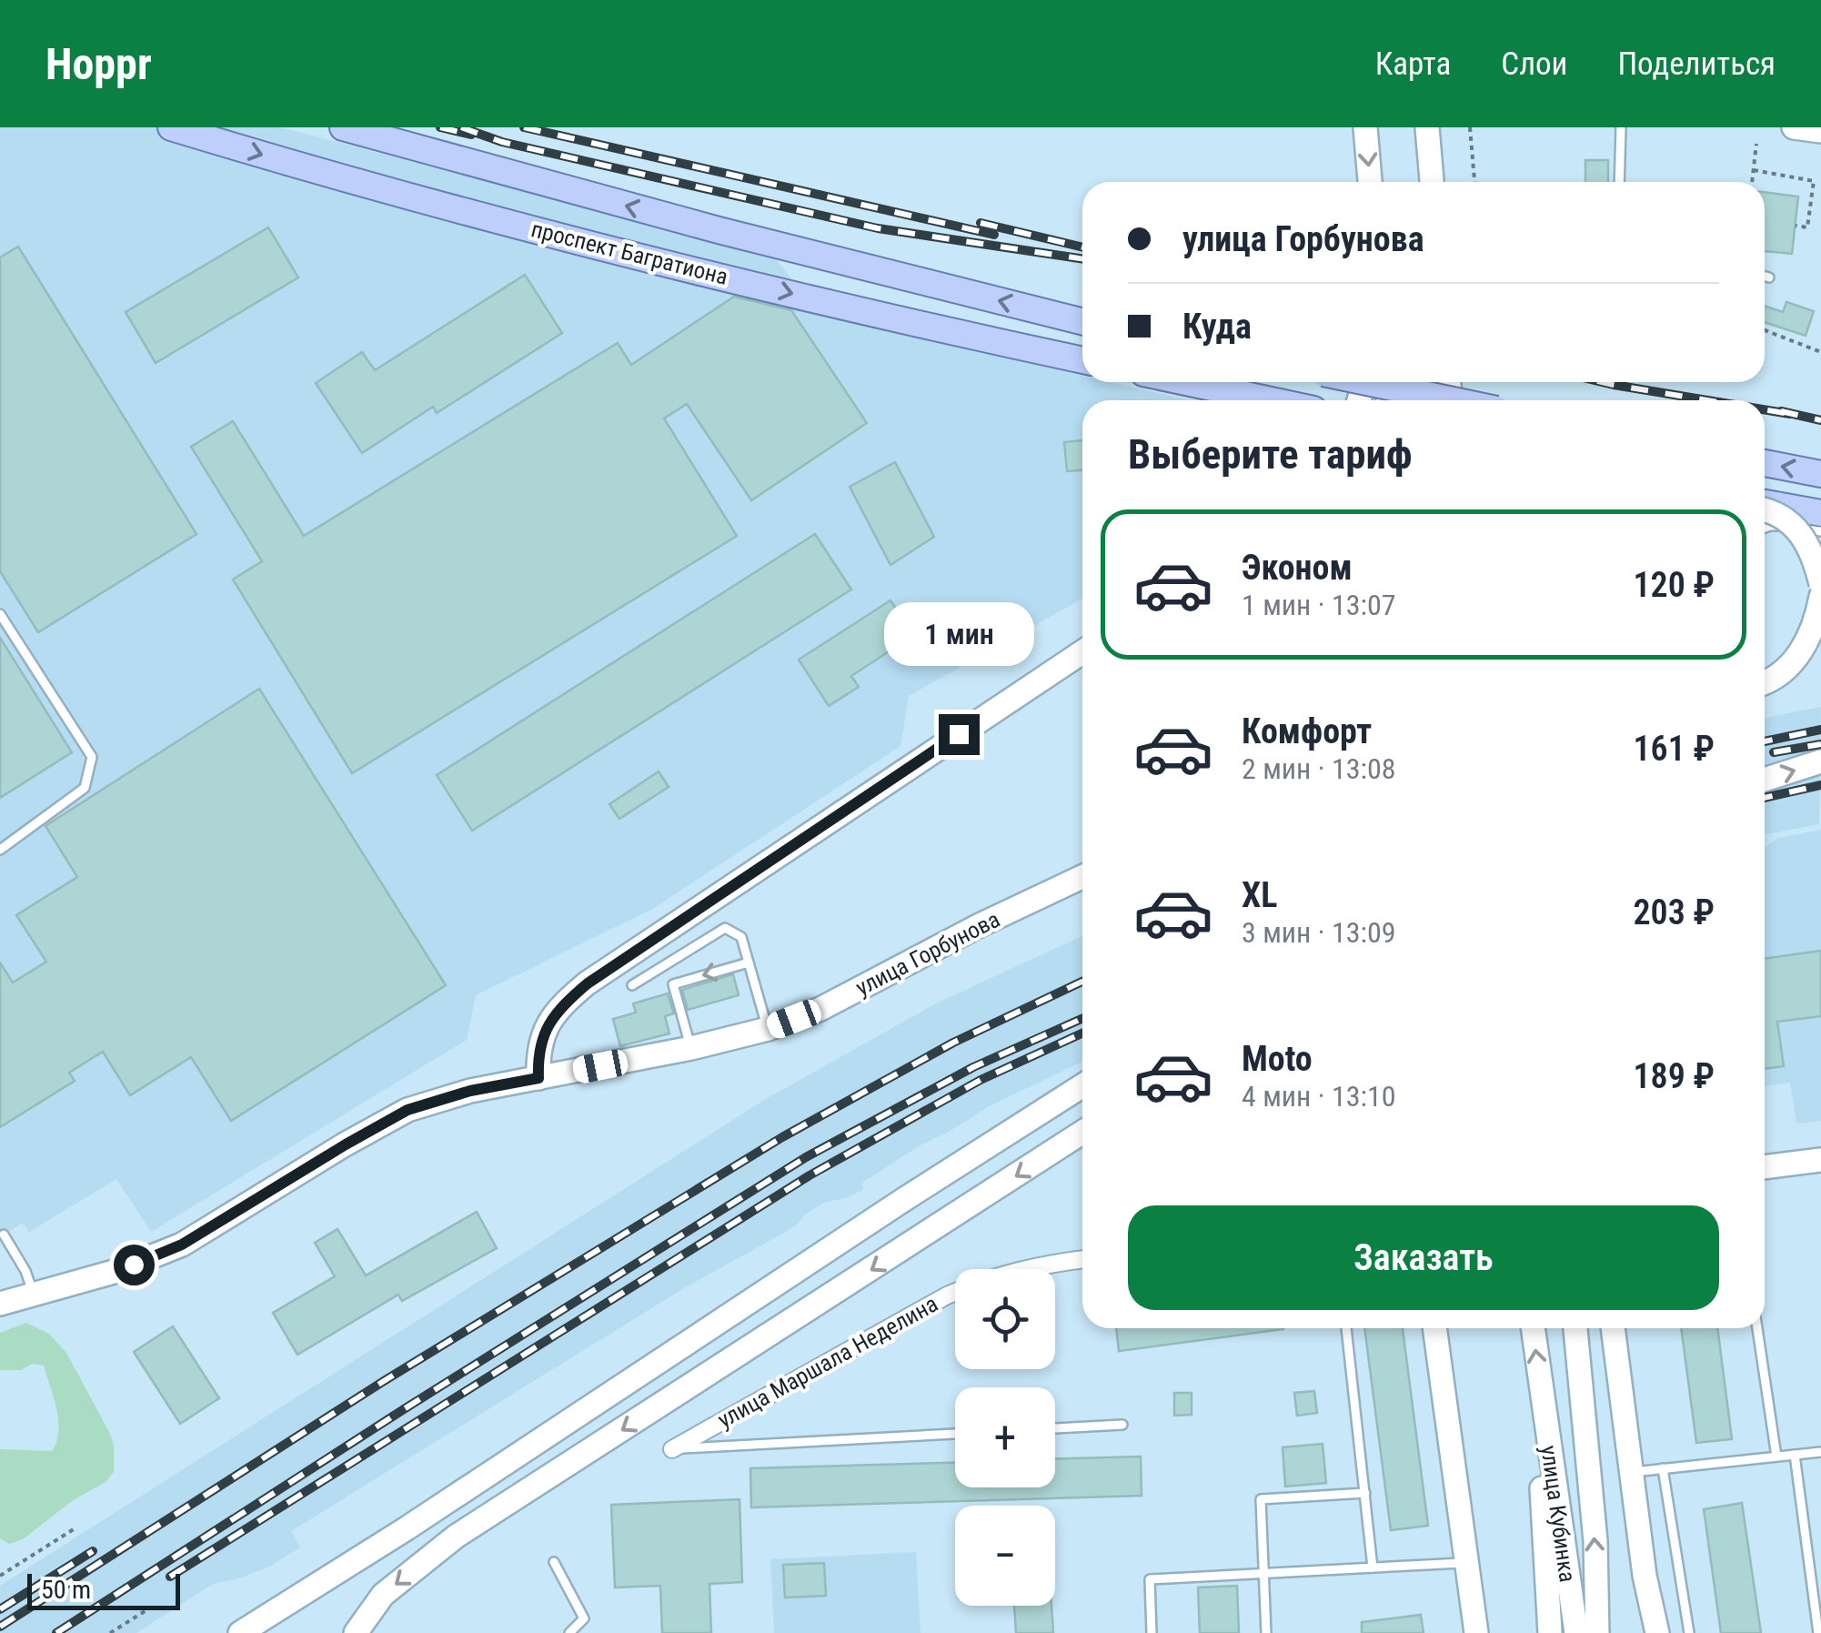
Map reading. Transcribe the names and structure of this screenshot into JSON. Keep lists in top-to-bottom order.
{
  "streets": {
    "main road": ["проспект Багратиона"],
    "street": ["улица Горбунова", "улица Маршала Неделина", "улица Кубинка"]
  },
  "scale_bar": "50 m",
  "page": {
    "header": "Hoppr",
    "nav": ["Карта", "Слои", "Поделиться"],
    "banner": ["улица Горбунова", "Куда"],
    "heading": "Выберите тариф",
    "list": [
      {
        "name": "Эконом",
        "note": "1 мин · 13:07",
        "value": "120 ₽"
      },
      {
        "name": "Комфорт",
        "note": "2 мин · 13:08",
        "value": "161 ₽"
      },
      {
        "name": "XL",
        "note": "3 мин · 13:09",
        "value": "203 ₽"
      },
      {
        "name": "Moto",
        "note": "4 мин · 13:10",
        "value": "189 ₽"
      }
    ],
    "bubble": "1 мин",
    "buttons": "Заказать",
    "map_buttons": ["+", "−"],
    "scale": "50 m"
  }
}
